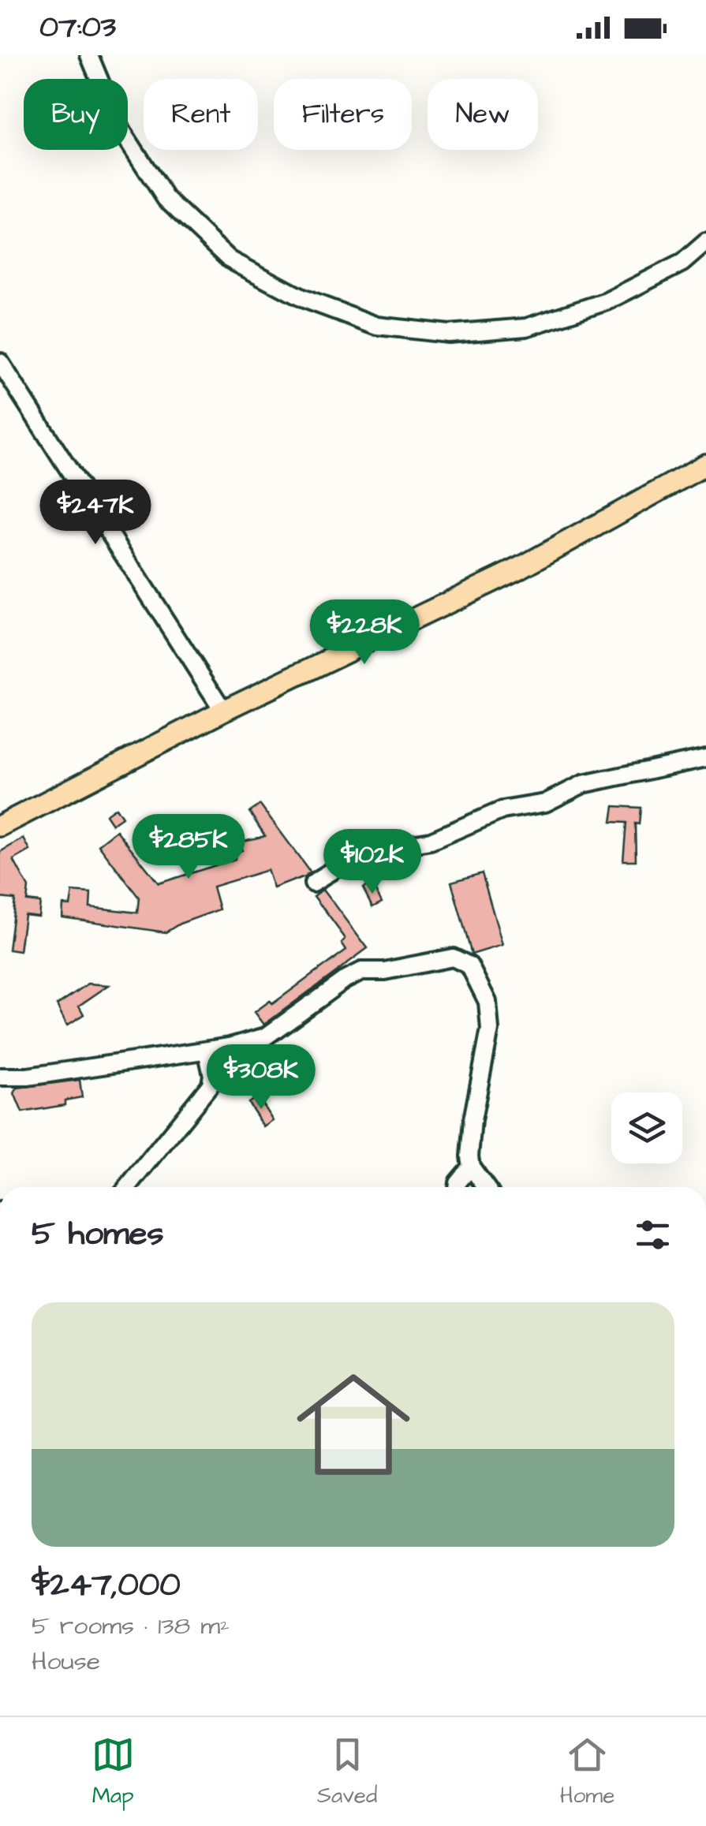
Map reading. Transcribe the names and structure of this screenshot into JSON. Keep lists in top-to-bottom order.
{
  "page": {
    "status": "07:03",
    "chip": [
      "Buy",
      "Rent",
      "Filters",
      "New"
    ],
    "price": [
      "$247K",
      "$228K",
      "$285K",
      "$102K",
      "$308K"
    ],
    "heading": "5 homes",
    "list": [
      {
        "name": "$247,000",
        "note": "5 rooms · 138 m² · House"
      }
    ],
    "tabs": ["Map", "Saved", "Home"]
  }
}
